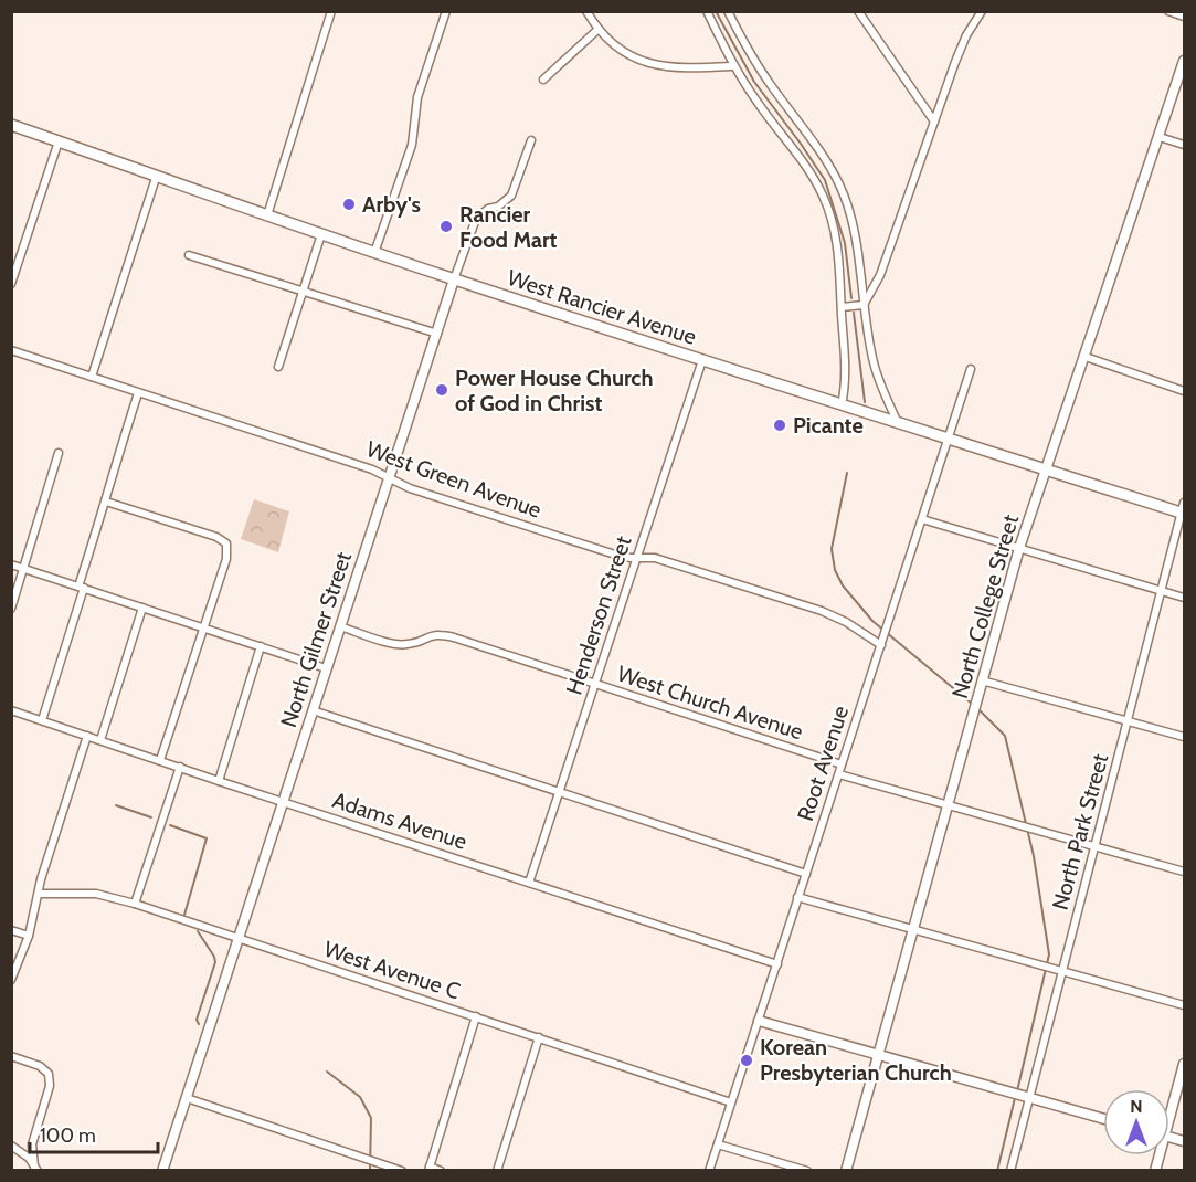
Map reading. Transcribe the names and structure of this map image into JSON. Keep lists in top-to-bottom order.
{
  "streets": {
    "main road": ["West Rancier Avenue"],
    "street": [
      "West Green Avenue",
      "North College Street",
      "Henderson Street",
      "North Gilmer Street",
      "West Church Avenue",
      "Root Avenue",
      "Adams Avenue",
      "North Park Street",
      "West Avenue C"
    ]
  },
  "crossings": [
    ["West Rancier Avenue", "North College Street"],
    ["West Rancier Avenue", "Henderson Street"],
    ["West Rancier Avenue", "North Gilmer Street"],
    ["West Rancier Avenue", "Root Avenue"],
    ["West Rancier Avenue", "North Park Street"],
    ["West Green Avenue", "Henderson Street"],
    ["West Green Avenue", "North Gilmer Street"],
    ["West Green Avenue", "Root Avenue"],
    ["Henderson Street", "West Church Avenue"],
    ["Henderson Street", "Adams Avenue"],
    ["North Gilmer Street", "West Church Avenue"],
    ["North Gilmer Street", "Adams Avenue"],
    ["North Gilmer Street", "West Avenue C"],
    ["West Church Avenue", "Root Avenue"],
    ["Root Avenue", "Adams Avenue"],
    ["Root Avenue", "West Avenue C"]
  ],
  "places": [
    "Arby's",
    "Rancier Food Mart",
    "Power House Church of God in Christ",
    "Picante",
    "Korean Presbyterian Church"
  ],
  "scale_bar": "100 m",
  "north": "top"
}
